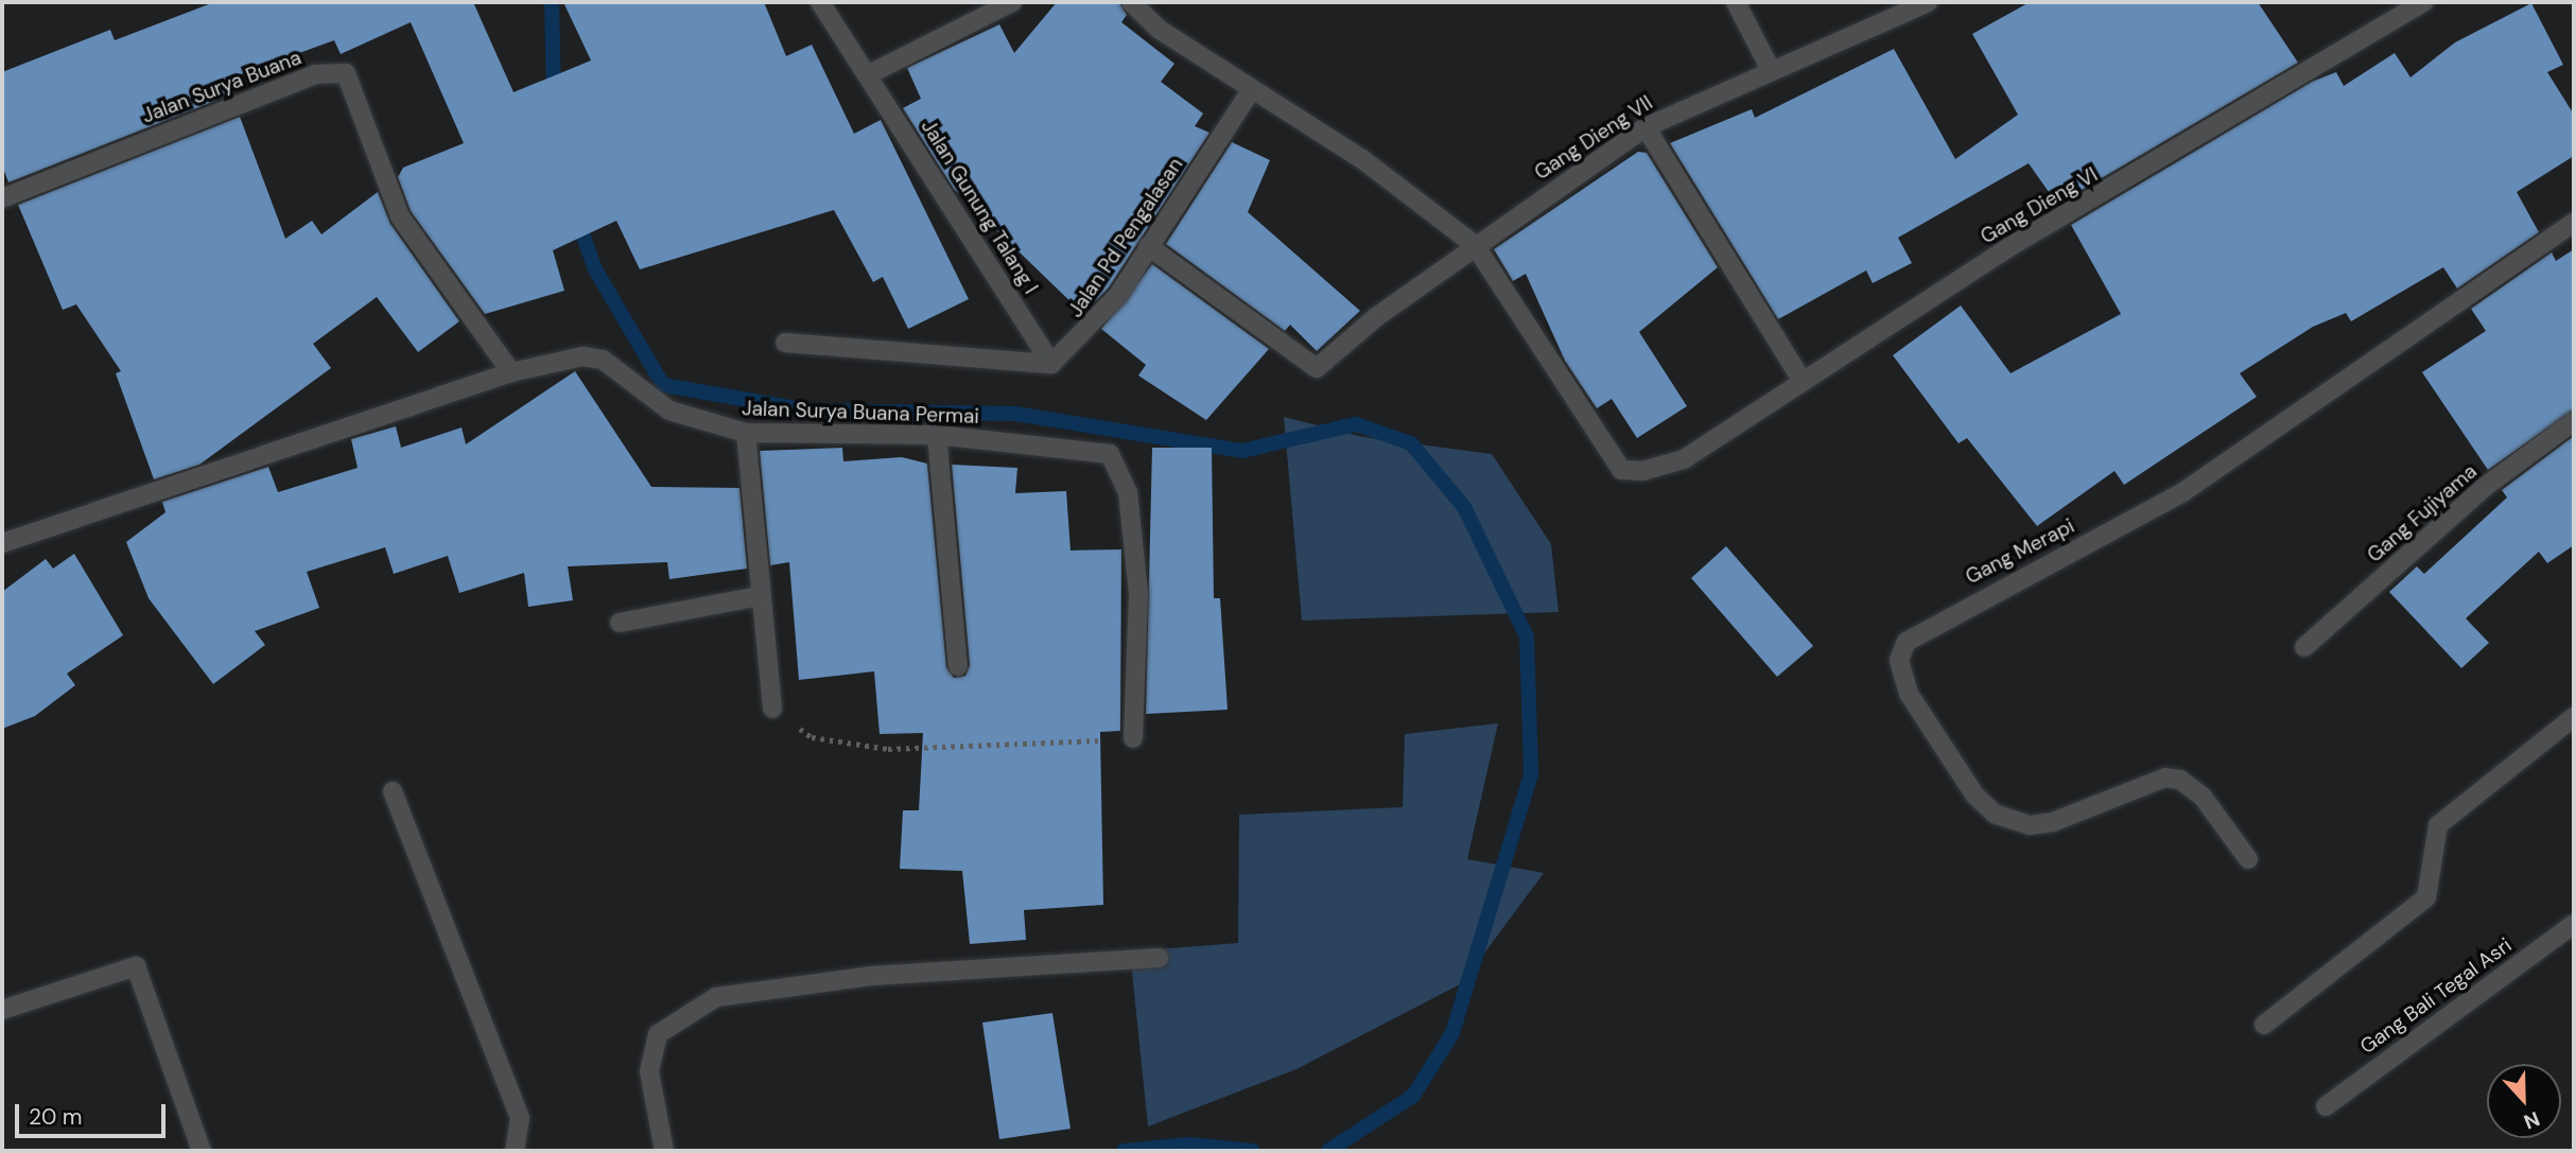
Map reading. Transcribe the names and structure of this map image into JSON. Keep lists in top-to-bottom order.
{
  "streets": {
    "street": [
      "Jalan Surya Buana",
      "Gang Dieng VII",
      "Gang Dieng VI",
      "Jalan Gunung Talang I",
      "Jalan Pd Pengalasan",
      "Jalan Surya Buana Permai",
      "Gang Fujiyama",
      "Gang Merapi",
      "Gang Bali Tegal Asri"
    ]
  },
  "crossings": [
    ["Jalan Surya Buana", "Jalan Surya Buana Permai"],
    ["Gang Dieng VII", "Gang Dieng VI"],
    ["Gang Dieng VII", "Jalan Pd Pengalasan"],
    ["Jalan Gunung Talang I", "Jalan Pd Pengalasan"]
  ],
  "scale_bar": "20 m",
  "north": "bottom"
}
